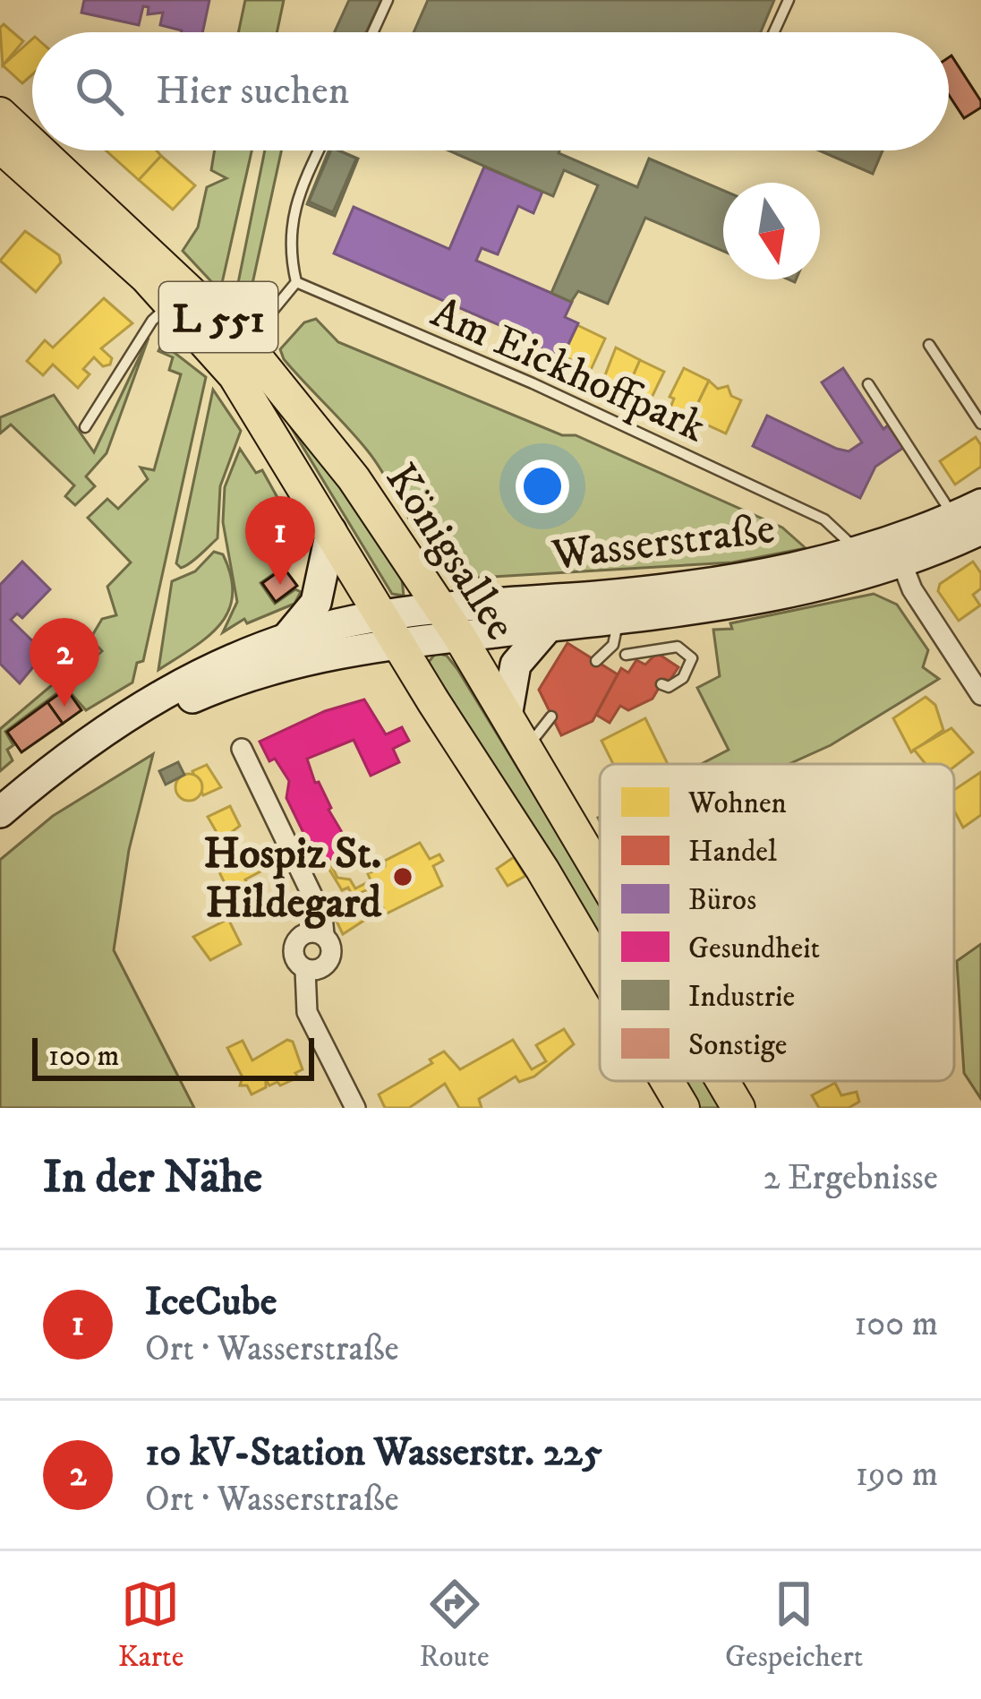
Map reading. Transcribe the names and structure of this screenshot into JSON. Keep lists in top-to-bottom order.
{
  "streets": {
    "main road": ["L 551", "Wasserstraße", "Königsallee"],
    "lane": ["Am Eickhoffpark"]
  },
  "crossings": [
    ["Am Eickhoffpark", "Wasserstraße"],
    ["Wasserstraße", "Königsallee"]
  ],
  "places": ["Hospiz St. Hildegard"],
  "legend": [
    "Wohnen",
    "Handel",
    "Büros",
    "Gesundheit",
    "Industrie",
    "Sonstige"
  ],
  "scale_bar": "100 m",
  "north": "bottom",
  "page": {
    "search": "Hier suchen",
    "pins": ["1", "2"],
    "scale": "100 m",
    "heading": ["In der Nähe", "2 Ergebnisse"],
    "list": [
      {
        "mark": "1",
        "name": "IceCube",
        "note": "Ort · Wasserstraße",
        "value": "100 m"
      },
      {
        "mark": "2",
        "name": "10 kV-Station Wasserstr. 225",
        "note": "Ort · Wasserstraße",
        "value": "190 m"
      }
    ],
    "nav": ["Karte", "Route", "Gespeichert"]
  }
}
